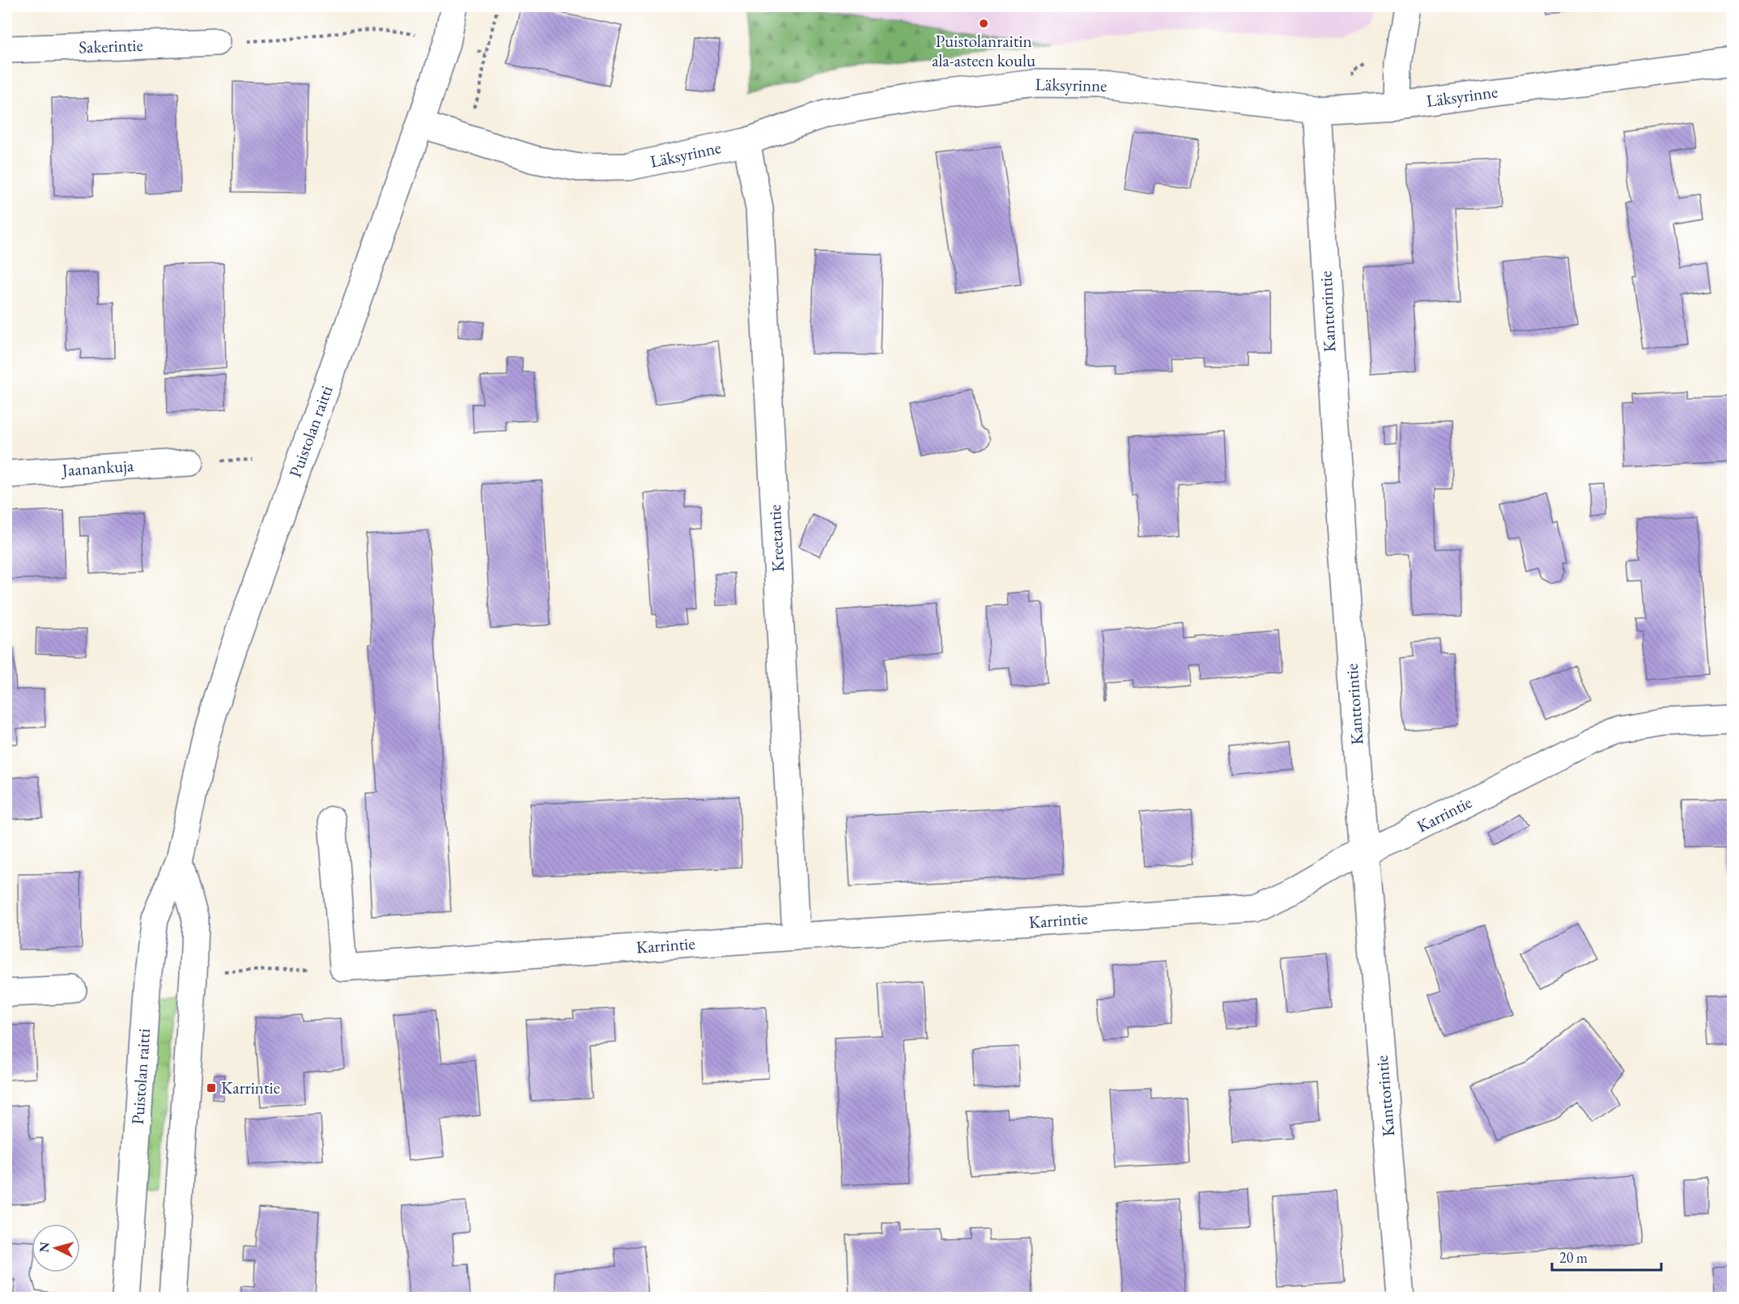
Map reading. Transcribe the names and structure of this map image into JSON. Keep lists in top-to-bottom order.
{
  "streets": {
    "street": [
      "Sakerintie",
      "Läksyrinne",
      "Kanttorintie",
      "Puistolan raitti",
      "Jaanankuja",
      "Kreetantie",
      "Karrintie"
    ]
  },
  "crossings": [
    ["Läksyrinne", "Kanttorintie"],
    ["Läksyrinne", "Puistolan raitti"],
    ["Läksyrinne", "Kreetantie"],
    ["Kanttorintie", "Karrintie"],
    ["Kreetantie", "Karrintie"]
  ],
  "places": {
    "other": ["Puistolanraitin ala-asteen koulu"],
    "transit": ["Karrintie"]
  },
  "scale_bar": "20 m",
  "north": "left"
}
